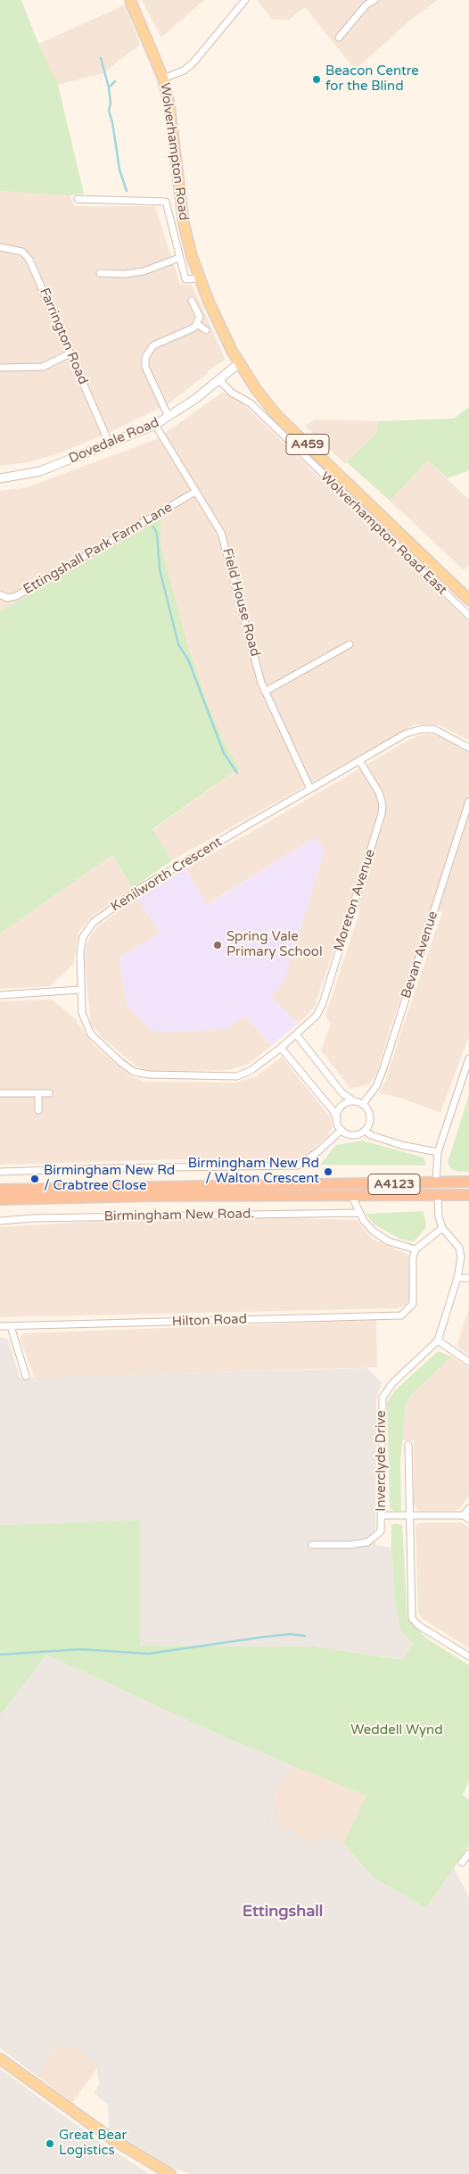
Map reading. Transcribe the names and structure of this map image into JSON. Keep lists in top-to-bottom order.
{
  "streets": {
    "highway": ["A4123"],
    "main road": ["Wolverhampton Road", "A459", "Wolverhampton Road East"],
    "street": [
      "Farrington Road",
      "Dovedale Road",
      "Ettingshall Park Farm Lane",
      "Field House Road",
      "Kenilworth Crescent",
      "Moreton Avenue",
      "Bevan Avenue",
      "Birmingham New Road.",
      "Hilton Road",
      "Inverclyde Drive"
    ]
  },
  "crossings": [
    ["Wolverhampton Road", "Wolverhampton Road East"],
    ["Farrington Road", "Dovedale Road"],
    ["Dovedale Road", "Wolverhampton Road East"],
    ["Dovedale Road", "Field House Road"],
    ["Ettingshall Park Farm Lane", "Field House Road"],
    ["Field House Road", "Kenilworth Crescent"],
    ["Kenilworth Crescent", "Moreton Avenue"]
  ],
  "districts": ["Ettingshall"],
  "parks": ["Weddell Wynd"],
  "places": [
    "Beacon Centre for the Blind",
    "Spring Vale Primary School",
    "Birmingham New Rd / Walton Crescent",
    "Birmingham New Rd / Crabtree Close",
    "Great Bear Logistics"
  ]
}
